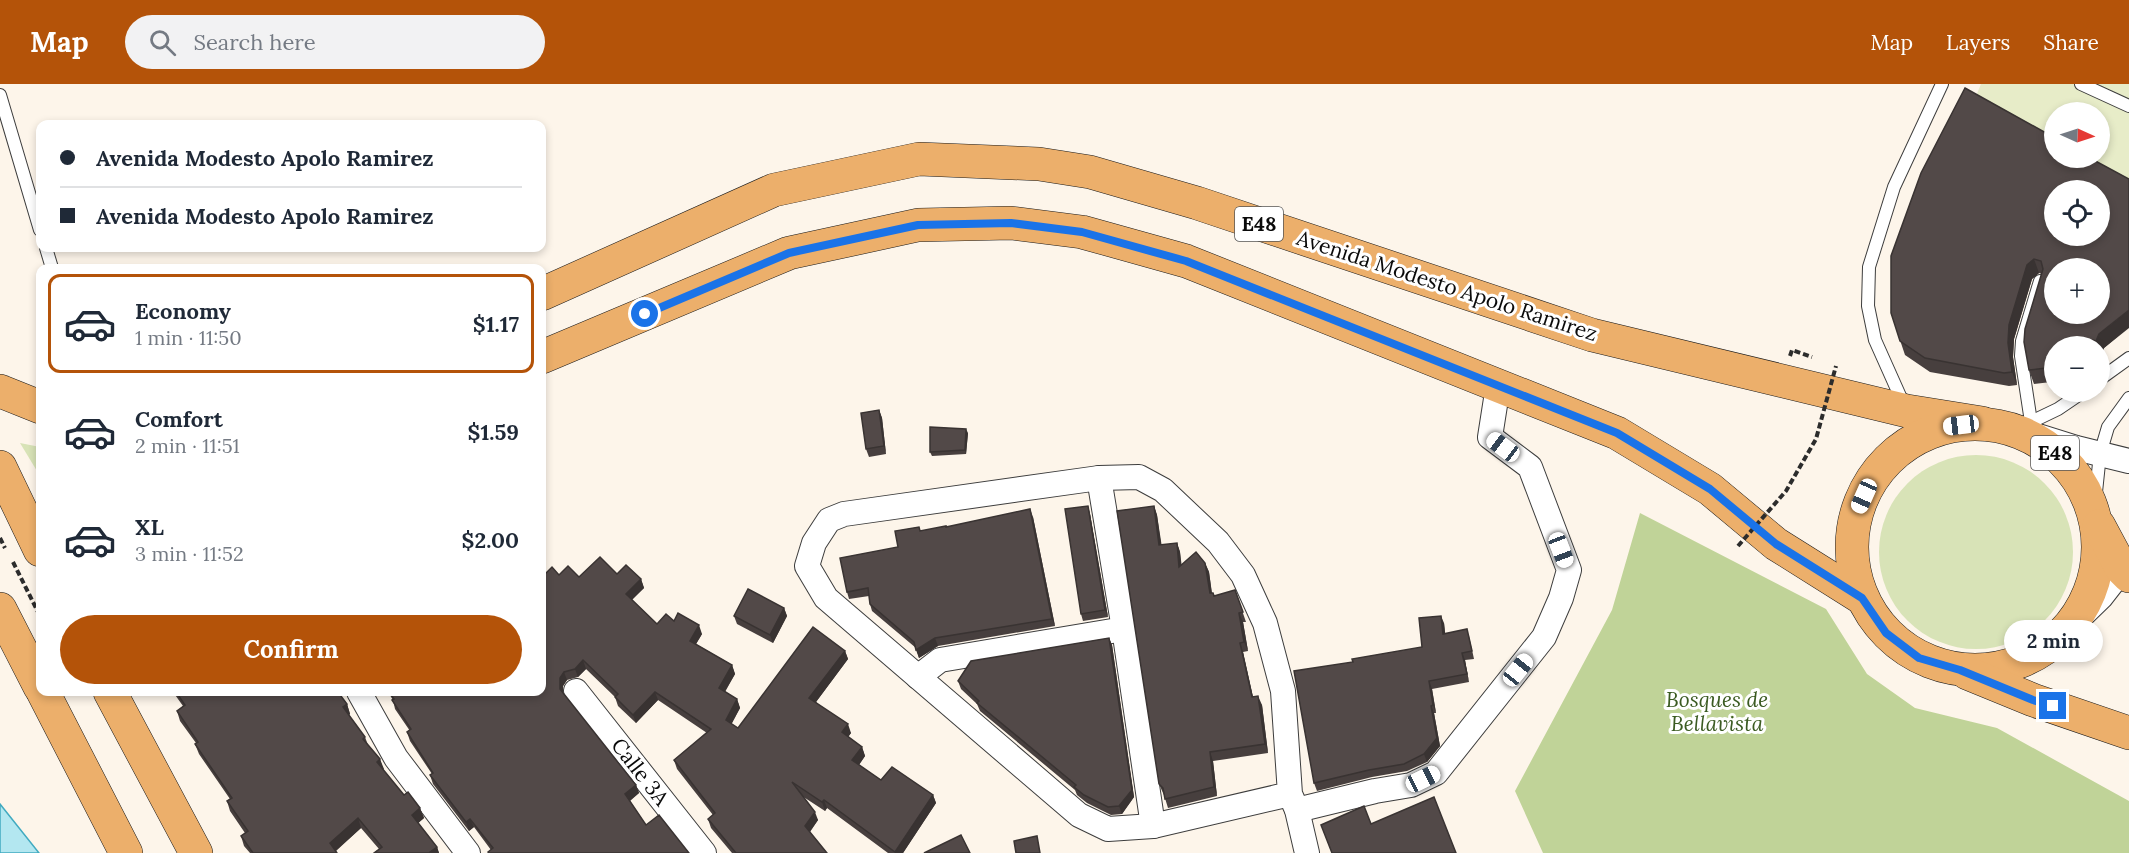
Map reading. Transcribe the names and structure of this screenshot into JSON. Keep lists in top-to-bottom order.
{
  "streets": {
    "main road": ["E48", "Avenida Modesto Apolo Ramirez"],
    "street": ["Calle 3A"]
  },
  "crossings": [
    ["E48", "Avenida Modesto Apolo Ramirez"]
  ],
  "parks": ["Bosques de Bellavista"],
  "north": "right",
  "page": {
    "header": "Map",
    "search": "Search here",
    "nav": ["Map", "Layers", "Share"],
    "map_buttons": ["+", "−"],
    "banner": ["Avenida Modesto Apolo Ramirez", "Avenida Modesto Apolo Ramirez"],
    "list": [
      {
        "name": "Economy",
        "note": "1 min · 11:50",
        "value": "$1.17"
      },
      {
        "name": "Comfort",
        "note": "2 min · 11:51",
        "value": "$1.59"
      },
      {
        "name": "XL",
        "note": "3 min · 11:52",
        "value": "$2.00"
      }
    ],
    "buttons": "Confirm",
    "bubble": "2 min"
  }
}
